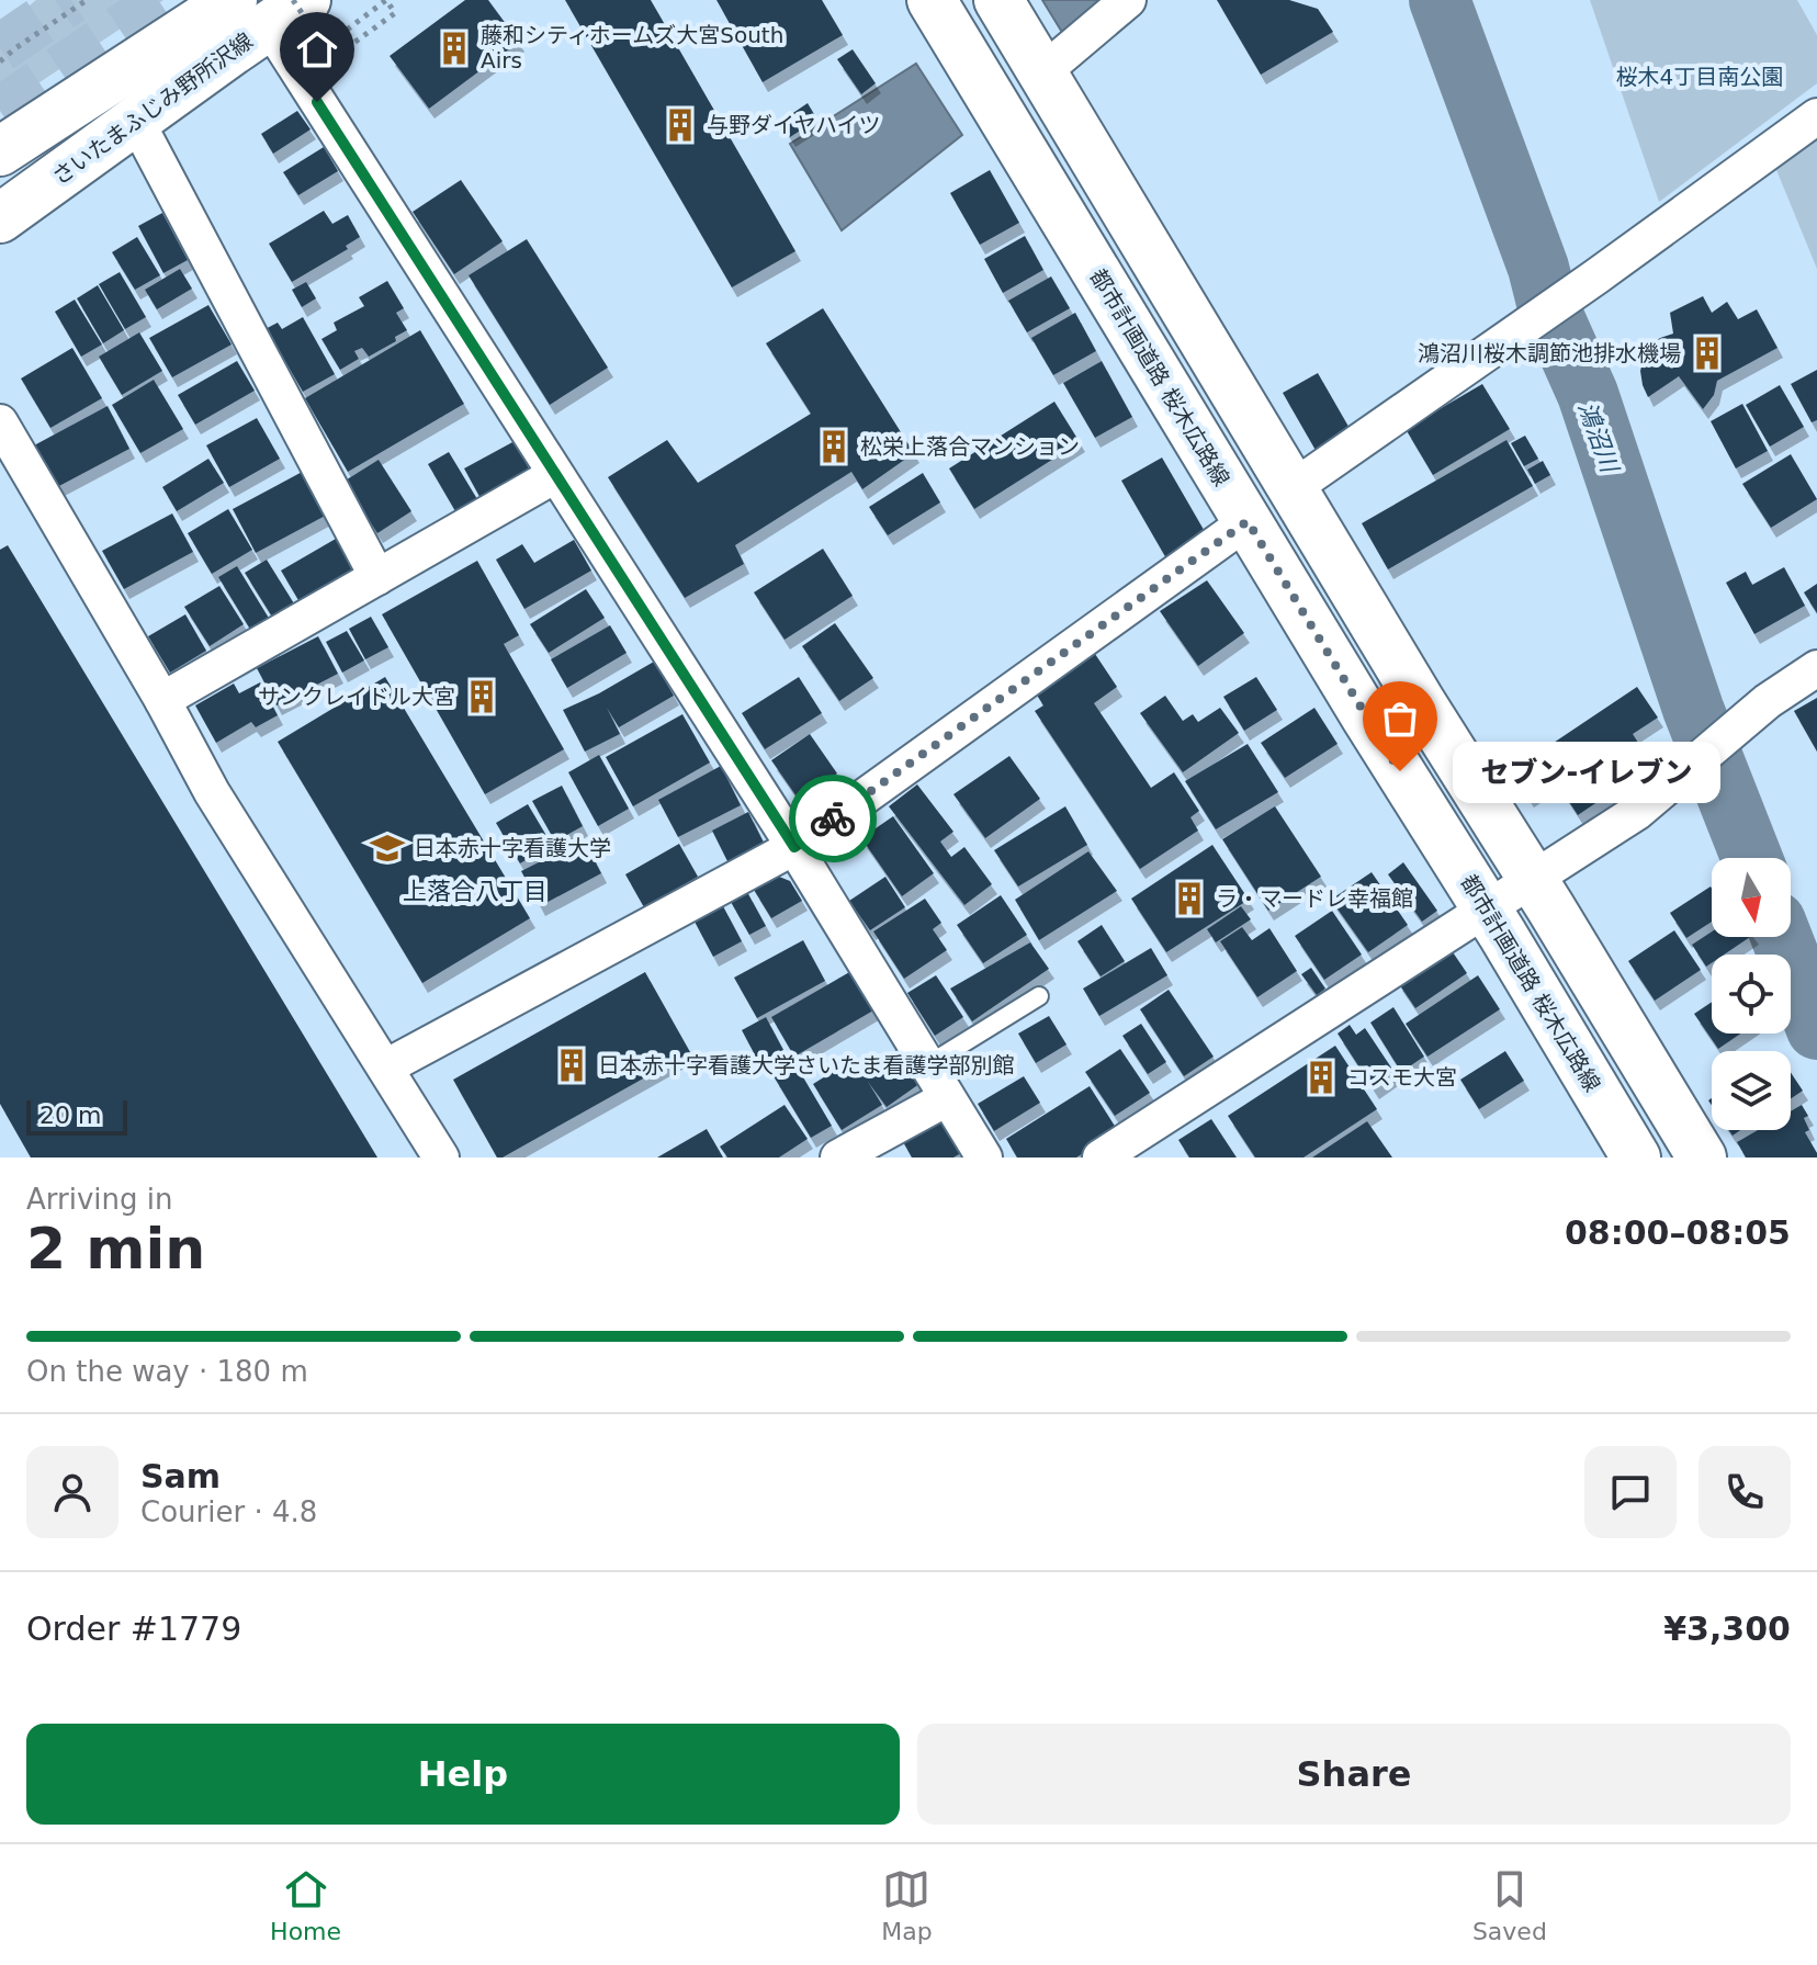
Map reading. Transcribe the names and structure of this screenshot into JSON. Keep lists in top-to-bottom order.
{
  "streets": {
    "main road": ["さいたまふじみ野所沢線", "都市計画道路 桜木広路線"]
  },
  "districts": ["上落合八丁目"],
  "water": ["鴻沼川"],
  "parks": ["桜木4丁目南公園"],
  "places": {
    "building": [
      "藤和シティホームズ大宮South Airs",
      "与野ダイヤハイツ",
      "鴻沼川桜木調節池排水機場",
      "松栄上落合マンション",
      "サンクレイドル大宮",
      "ラ・マードレ幸福館",
      "日本赤十字看護大学さいたま看護学部別館",
      "コスモ大宮"
    ],
    "other": ["セブン-イレブン"],
    "school or university": ["日本赤十字看護大学"]
  },
  "scale_bar": "20 m",
  "north": "bottom",
  "page": {
    "bubble": "セブン-イレブン",
    "scale": "20 m",
    "heading": ["2 min", "Arriving in", "08:00–08:05"],
    "panel": [
      "Sam",
      "Courier · 4.8",
      "Order #1779",
      "¥3,300"
    ],
    "bar": "On the way · 180 m",
    "buttons": ["Help", "Share"],
    "tabs": ["Home", "Map", "Saved"]
  }
}
